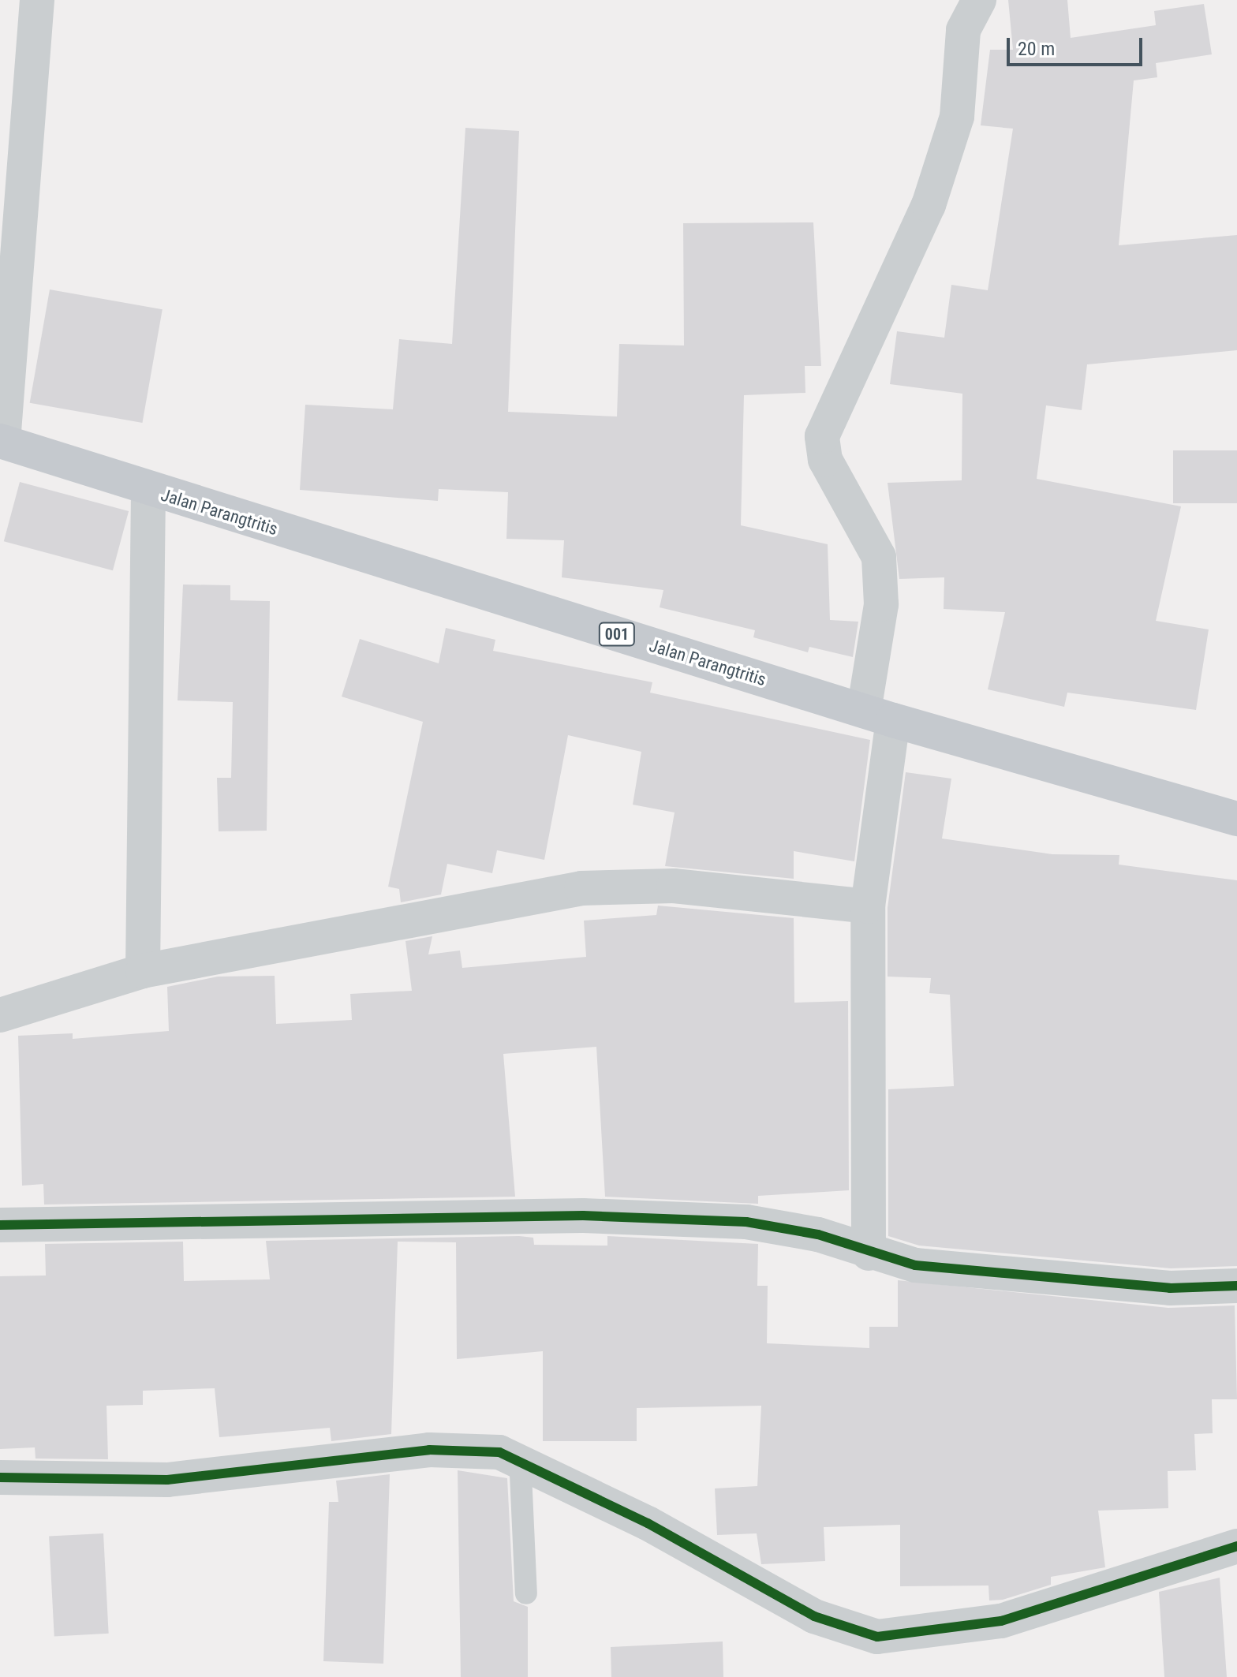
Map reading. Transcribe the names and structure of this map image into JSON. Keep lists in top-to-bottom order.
{
  "streets": {
    "main road": ["Jalan Parangtritis", "001"]
  },
  "scale_bar": "20 m"
}
